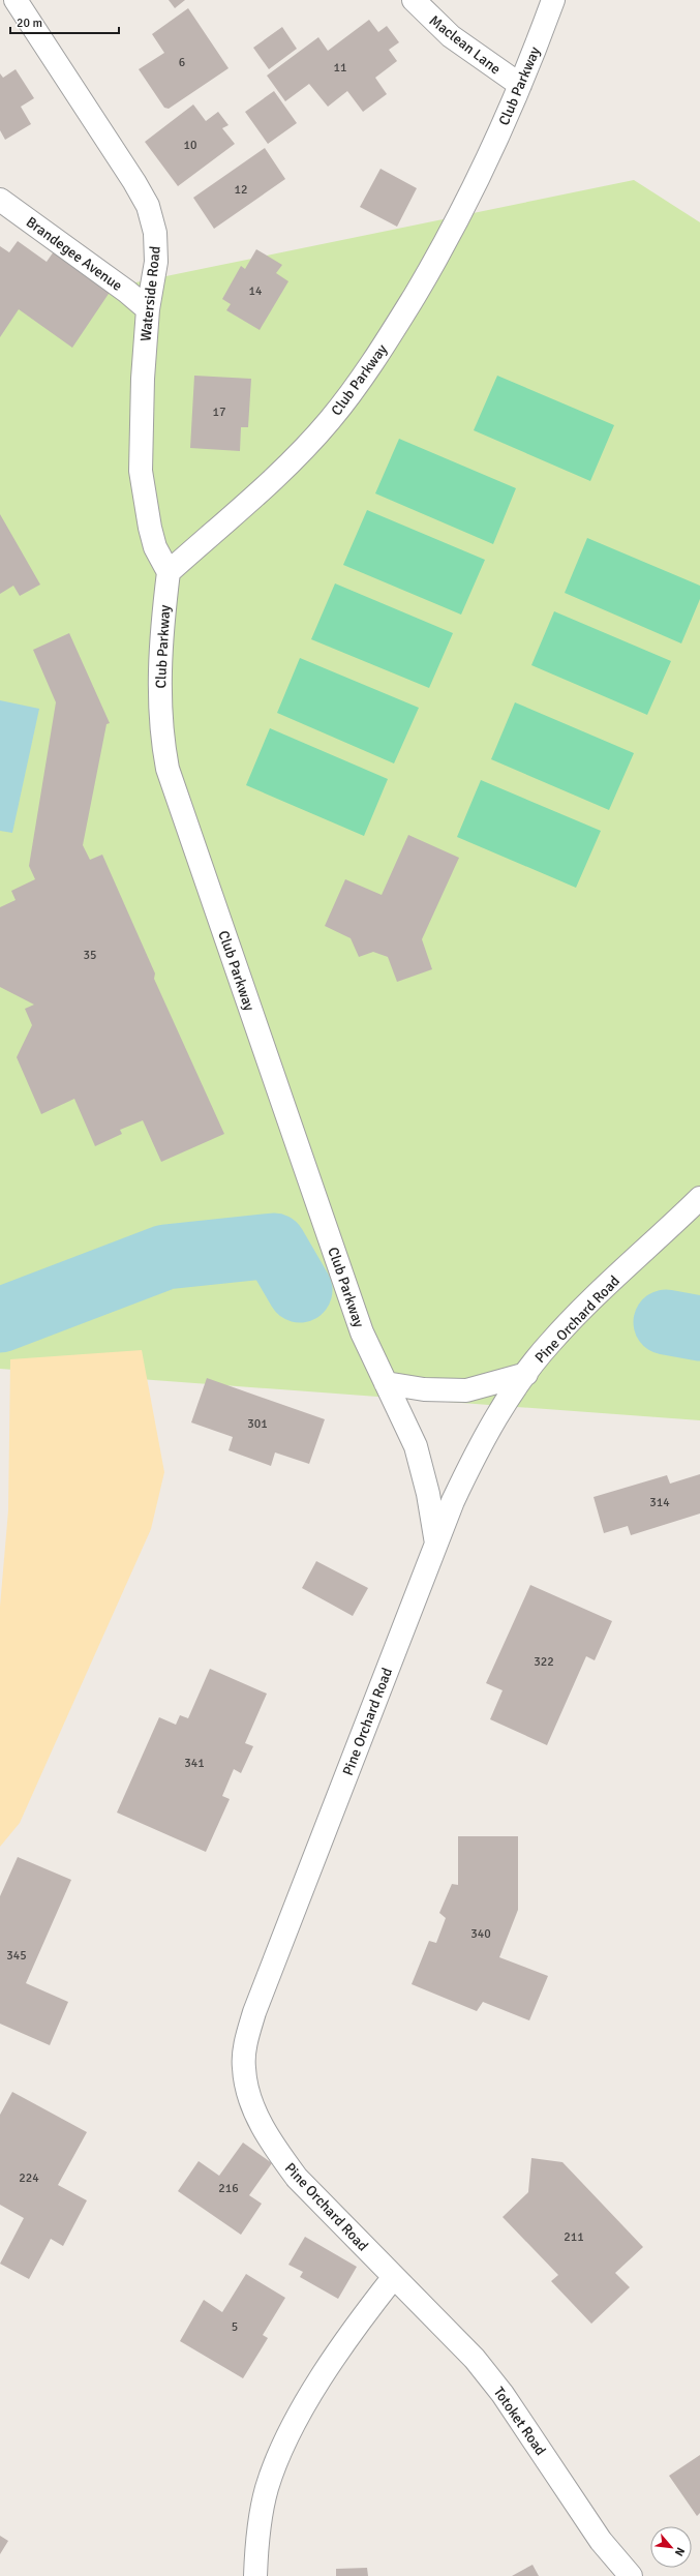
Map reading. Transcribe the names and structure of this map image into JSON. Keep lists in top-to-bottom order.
{
  "streets": {
    "street": [
      "Maclean Lane",
      "Club Parkway",
      "Brandegee Avenue",
      "Waterside Road",
      "Pine Orchard Road",
      "Totoket Road"
    ]
  },
  "crossings": [
    ["Maclean Lane", "Club Parkway"],
    ["Club Parkway", "Waterside Road"],
    ["Club Parkway", "Pine Orchard Road"],
    ["Brandegee Avenue", "Waterside Road"],
    ["Pine Orchard Road", "Totoket Road"]
  ],
  "house_numbers": [
    "6",
    "11",
    "10",
    "12",
    "14",
    "17",
    "35",
    "301",
    "314",
    "322",
    "341",
    "340",
    "345",
    "224",
    "216",
    "211",
    "5"
  ],
  "scale_bar": "20 m",
  "north": "bottom right"
}
